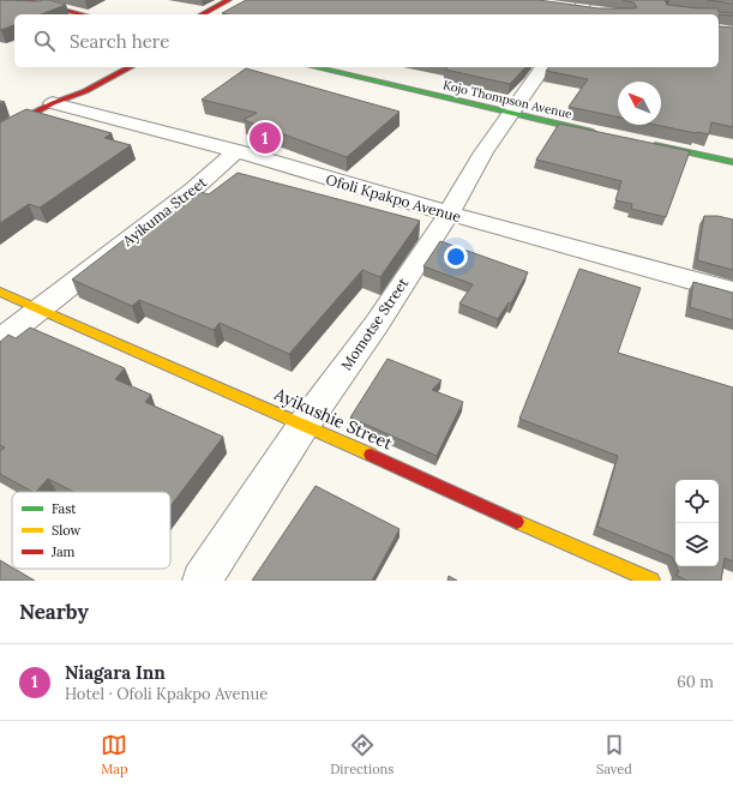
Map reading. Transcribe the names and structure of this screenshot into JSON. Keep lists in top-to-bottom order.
{
  "streets": {
    "main road": ["Kojo Thompson Avenue", "Ayikushie Street"],
    "street": ["Ofoli Kpakpo Avenue", "Ayikuma Street", "Momotse Street"]
  },
  "crossings": [
    ["Kojo Thompson Avenue", "Momotse Street"],
    ["Ofoli Kpakpo Avenue", "Ayikuma Street"],
    ["Ofoli Kpakpo Avenue", "Momotse Street"],
    ["Ayikuma Street", "Ayikushie Street"],
    ["Momotse Street", "Ayikushie Street"]
  ],
  "legend": ["Fast", "Slow", "Jam"],
  "north": "top left",
  "page": {
    "search": "Search here",
    "pins": "1",
    "heading": "Nearby",
    "list": [
      {
        "mark": "1",
        "name": "Niagara Inn",
        "note": "Hotel · Ofoli Kpakpo Avenue",
        "value": "60 m"
      }
    ],
    "nav": ["Map", "Directions", "Saved"]
  }
}
